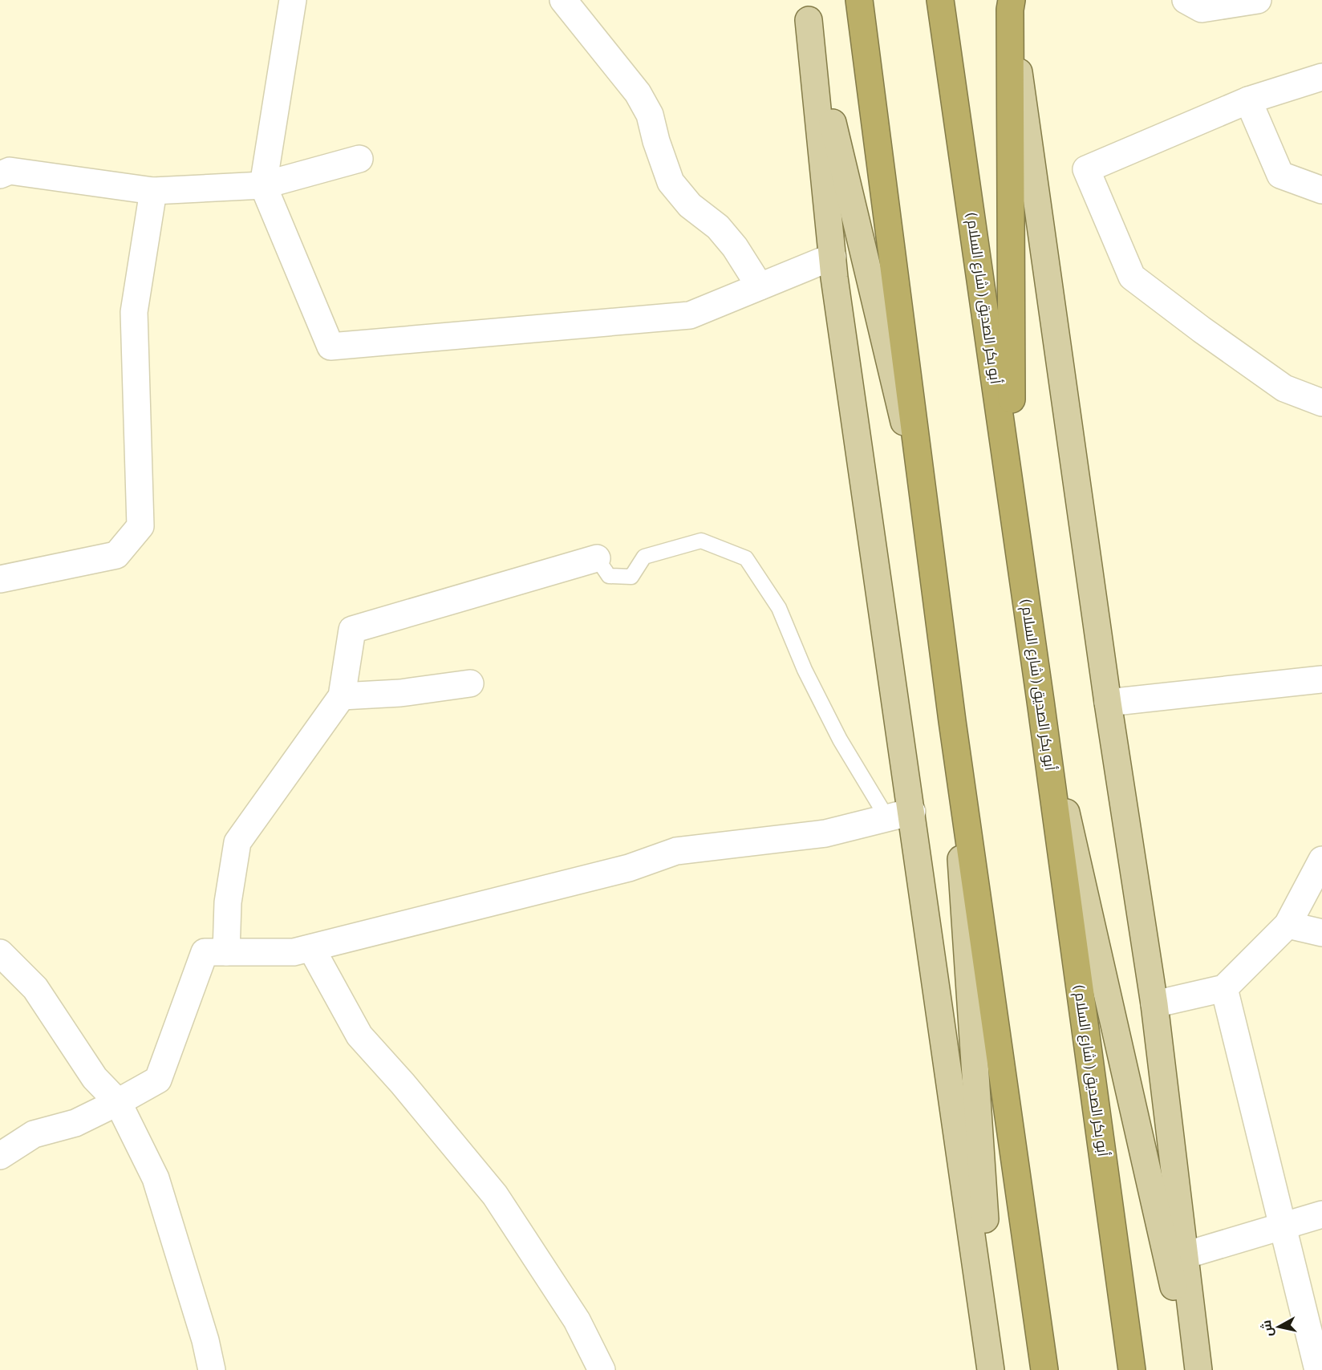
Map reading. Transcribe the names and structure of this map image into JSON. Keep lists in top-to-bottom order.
{
  "streets": {
    "highway": ["( شارع السلام ) أبو بكر الصديق"]
  },
  "north": "left"
}
